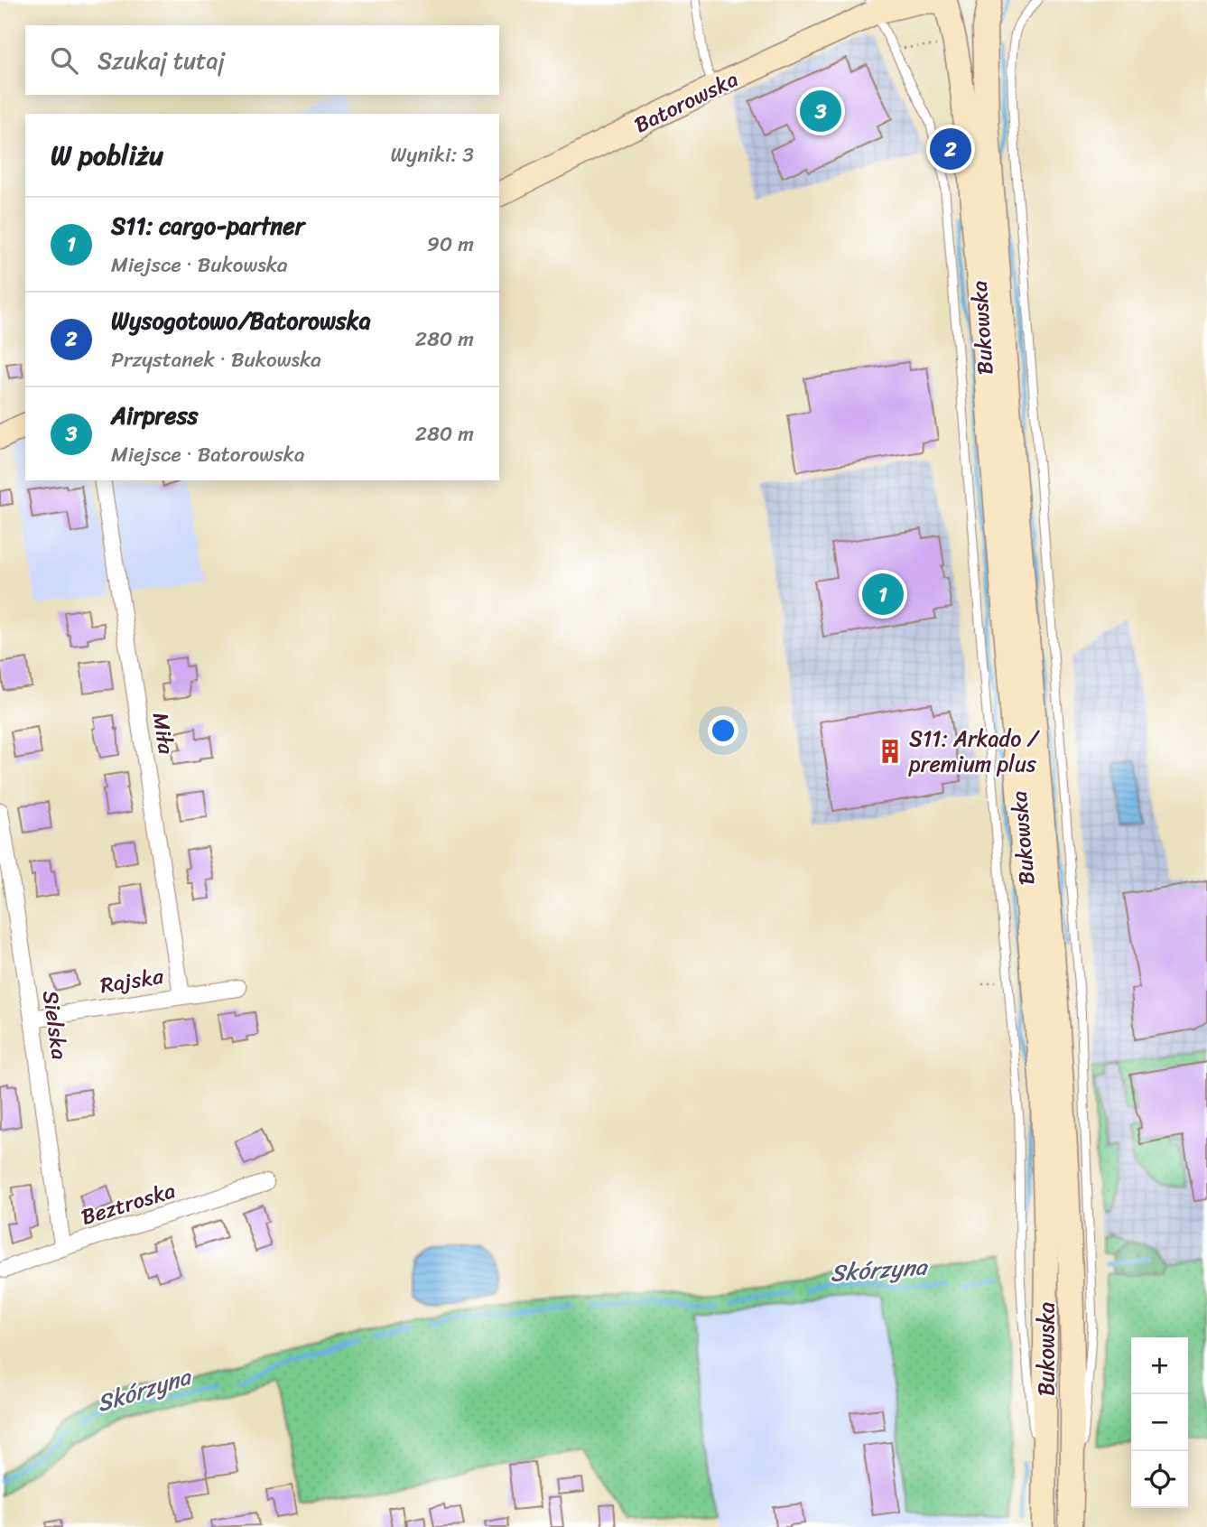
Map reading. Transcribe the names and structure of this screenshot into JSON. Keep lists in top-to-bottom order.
{
  "streets": {
    "main road": ["Batorowska", "Bukowska"],
    "street": [
      "Miła",
      "Rajska",
      "Sielska",
      "Beztroska"
    ]
  },
  "crossings": [
    ["Batorowska", "Bukowska"],
    ["Miła", "Rajska"],
    ["Rajska", "Sielska"],
    ["Sielska", "Beztroska"]
  ],
  "water": ["Skórzyna"],
  "places": {
    "building": ["S11: Arkado / premium plus"]
  },
  "page": {
    "search": "Szukaj tutaj",
    "pins": ["3", "2", "1"],
    "heading": ["W pobliżu", "Wyniki: 3"],
    "list": [
      {
        "mark": "1",
        "name": "S11: cargo-partner",
        "note": "Miejsce · Bukowska",
        "value": "90 m"
      },
      {
        "mark": "2",
        "name": "Wysogotowo/Batorowska",
        "note": "Przystanek · Bukowska",
        "value": "280 m"
      },
      {
        "mark": "3",
        "name": "Airpress",
        "note": "Miejsce · Batorowska",
        "value": "280 m"
      }
    ],
    "map_buttons": ["+", "−"]
  }
}
